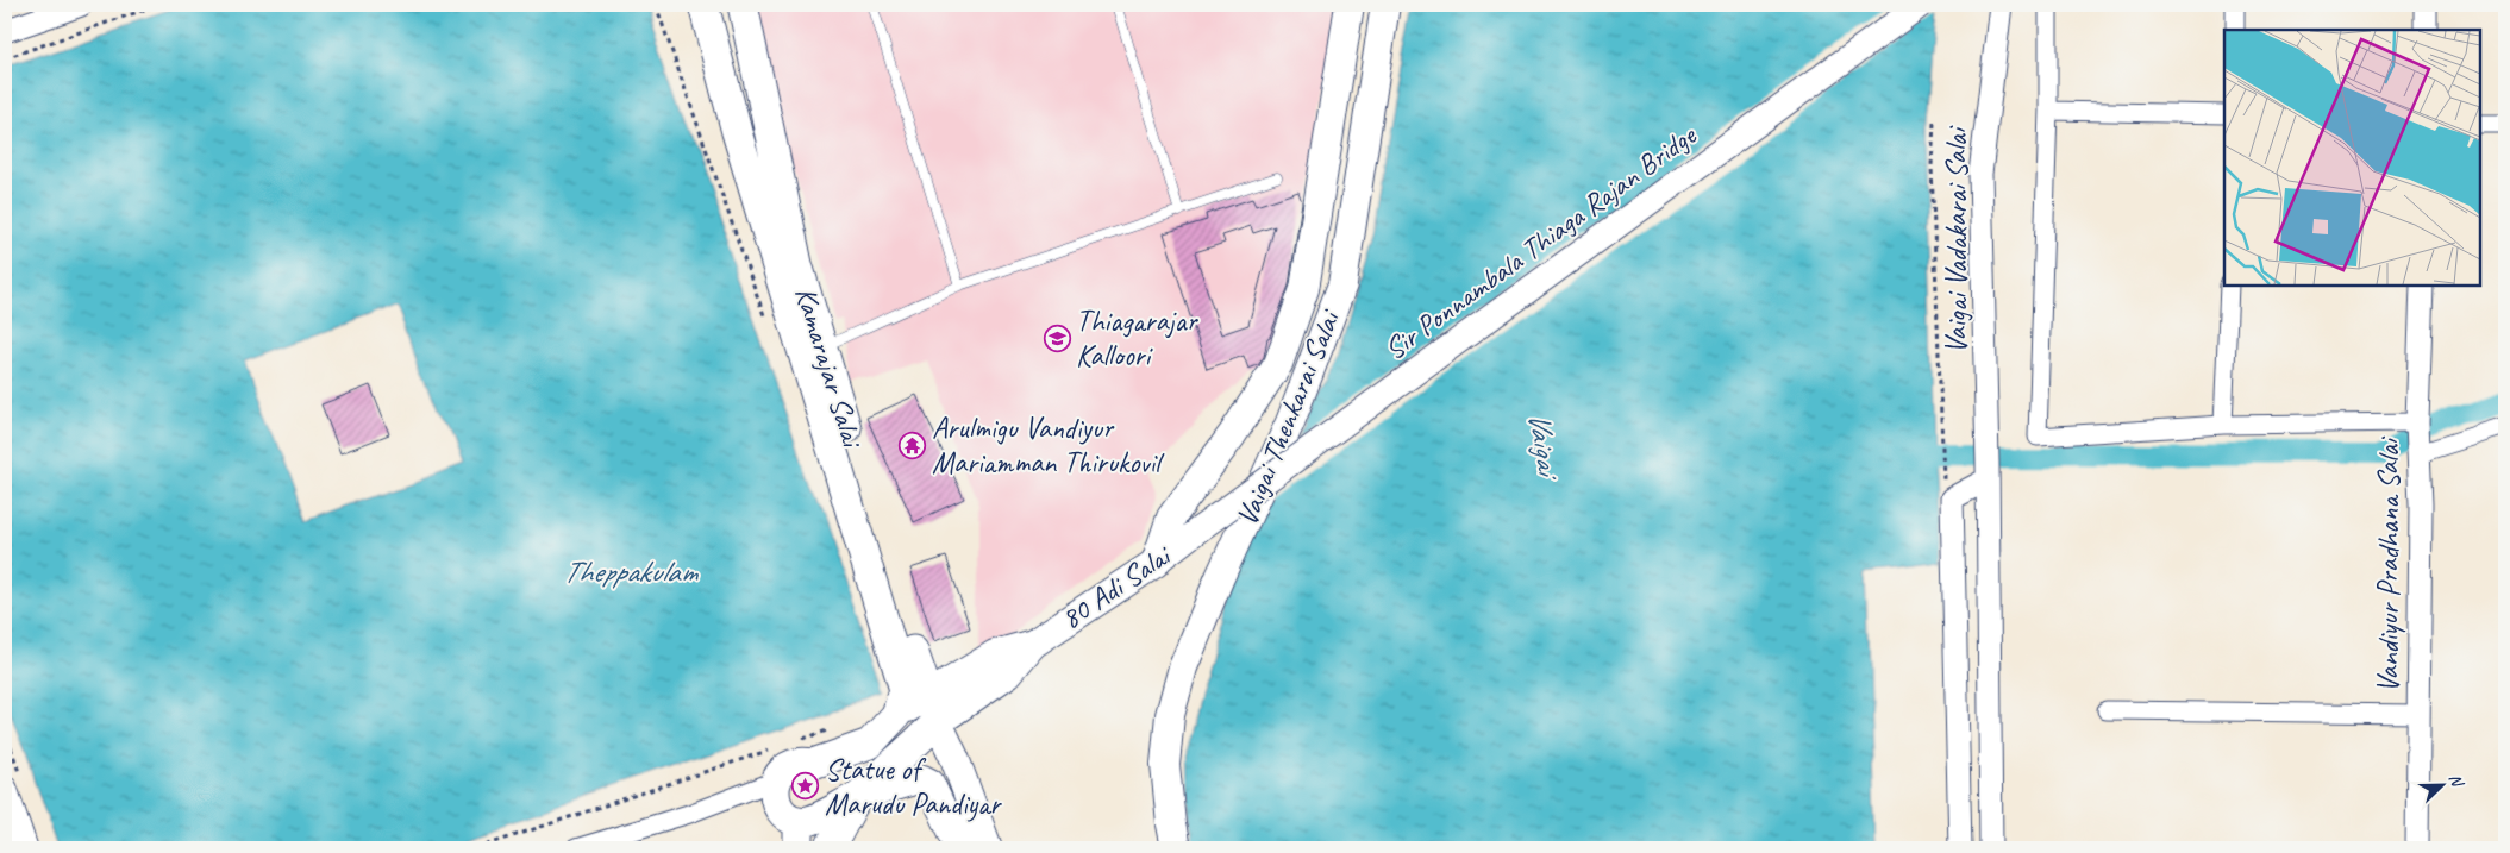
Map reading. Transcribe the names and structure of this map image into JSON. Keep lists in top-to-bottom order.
{
  "streets": {
    "highway": ["Kamarajar Salai"],
    "main road": ["Sir Ponnambala Thiaga Rajan Bridge", "Vaigai Thenkarai Salai", "80 Adi Salai"],
    "street": ["Vaigai Vadakarai Salai", "Vandiyur Pradhana Salai"]
  },
  "crossings": [
    ["Sir Ponnambala Thiaga Rajan Bridge", "80 Adi Salai"],
    ["Kamarajar Salai", "80 Adi Salai"],
    ["Vaigai Thenkarai Salai", "80 Adi Salai"]
  ],
  "water": ["Vaigai", "Theppakulam"],
  "places": {
    "school or university": ["Thiagarajar Kalloori"],
    "temple": ["Arulmigu Vandiyur Mariamman Thirukovil"],
    "place": ["Statue of Marudu Pandiyar"]
  },
  "north": "top right"
}
